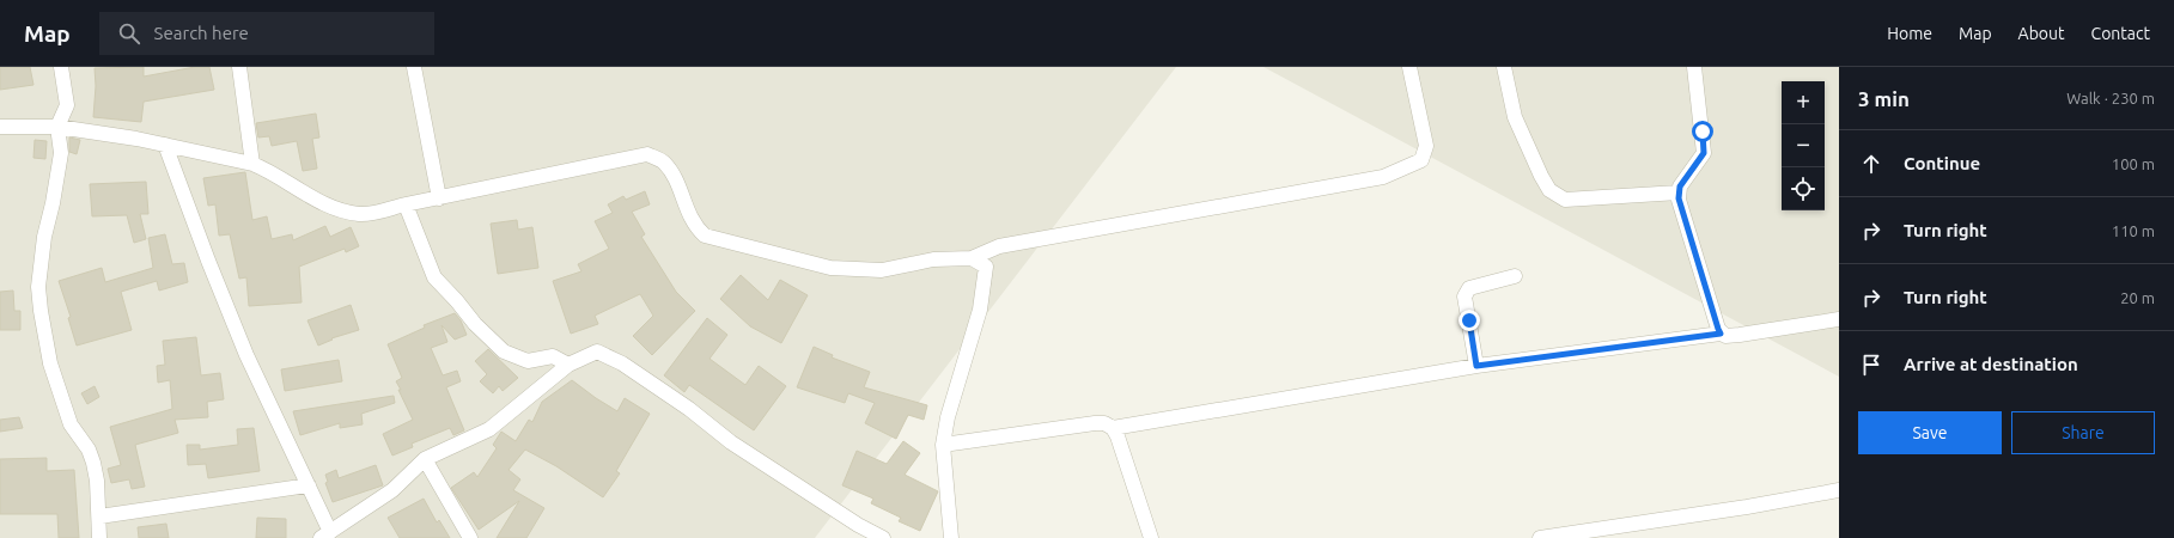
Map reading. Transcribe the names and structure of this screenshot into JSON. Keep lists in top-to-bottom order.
{
  "page": {
    "header": "Map",
    "search": "Search here",
    "nav": [
      "Home",
      "Map",
      "About",
      "Contact"
    ],
    "heading": ["3 min", "Walk · 230 m"],
    "map_buttons": ["+", "−"],
    "list": [
      ["Continue", "100 m"],
      ["Turn right", "110 m"],
      ["Turn right", "20 m"],
      "Arrive at destination"
    ],
    "buttons": ["Save", "Share"]
  }
}
